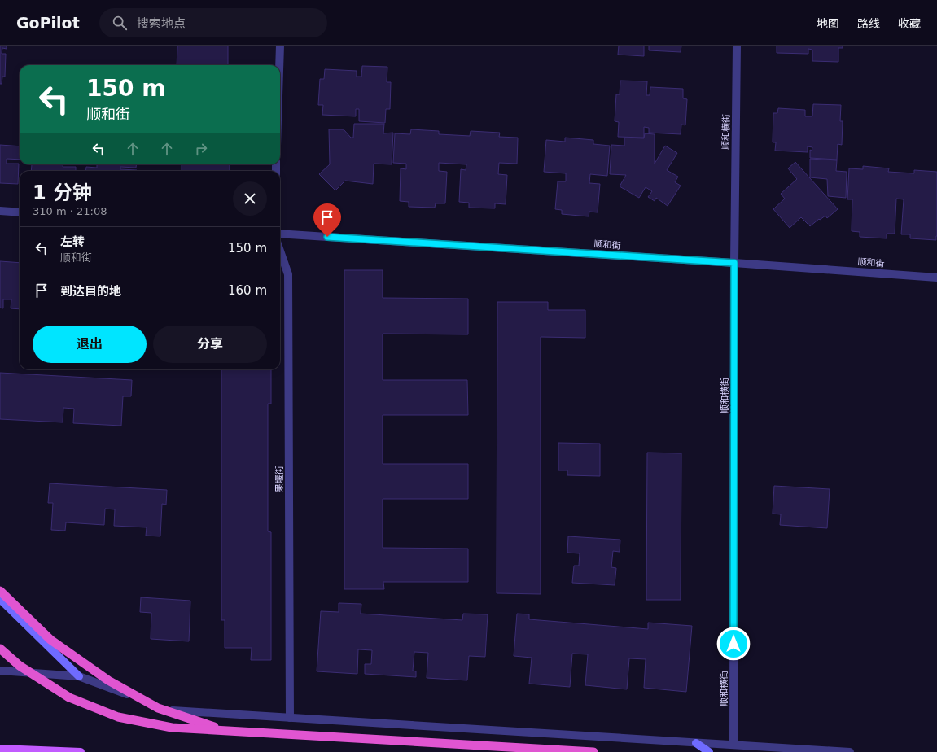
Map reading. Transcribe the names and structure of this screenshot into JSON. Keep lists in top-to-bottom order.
{
  "streets": {
    "street": ["顺和横街", "顺和街", "果堰街"]
  },
  "crossings": [
    ["顺和横街", "顺和街"]
  ],
  "page": {
    "header": "GoPilot",
    "search": "搜索地点",
    "nav": ["地图", "路线", "收藏"],
    "turn": ["150 m", "顺和街"],
    "heading": ["1 分钟", "310 m · 21:08"],
    "list": [
      {
        "name": "左转",
        "note": "顺和街",
        "value": "150 m"
      },
      {
        "name": "到达目的地",
        "value": "160 m"
      }
    ],
    "buttons": ["退出", "分享"]
  }
}
